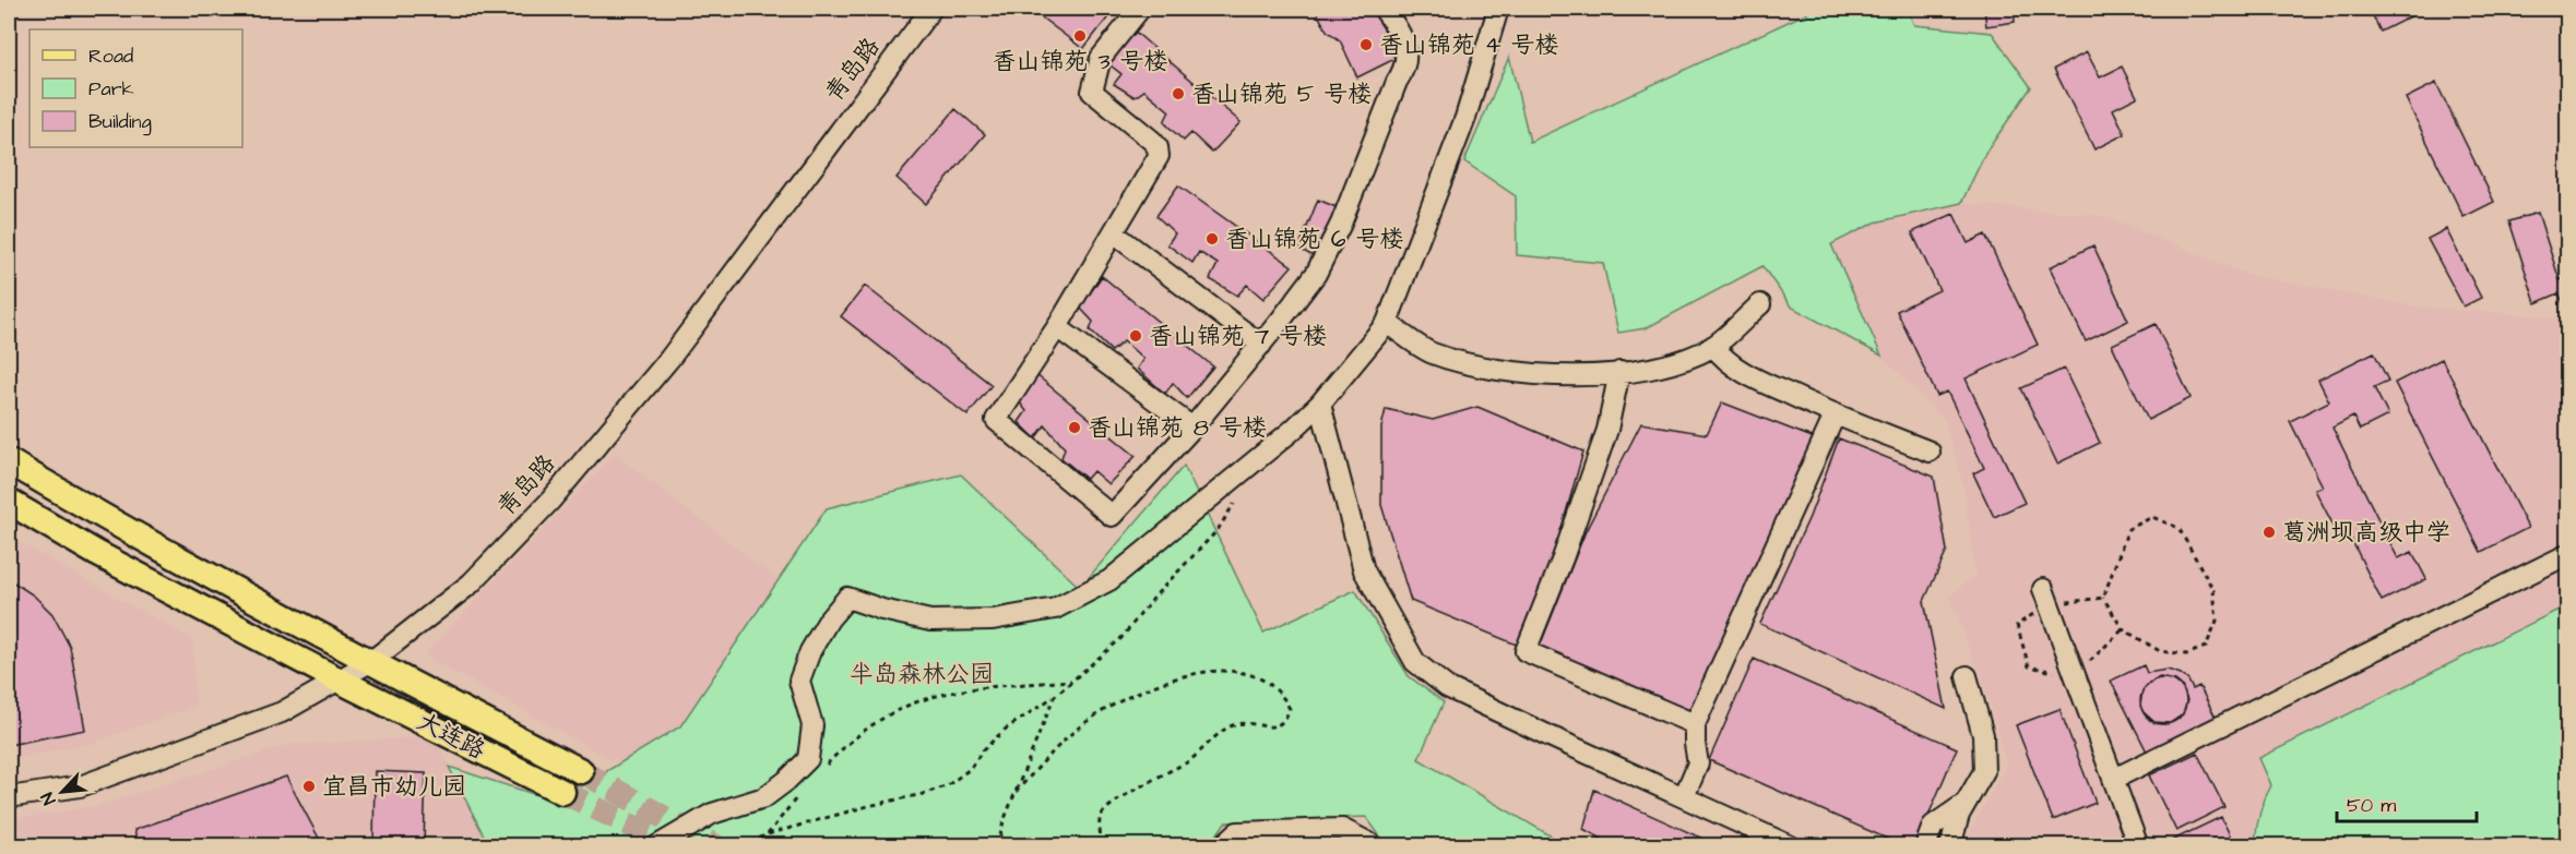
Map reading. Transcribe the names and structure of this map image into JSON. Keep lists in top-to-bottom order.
{
  "streets": {
    "main road": ["大连路"],
    "street": ["青岛路"]
  },
  "crossings": [
    ["青岛路", "大连路"]
  ],
  "parks": ["半岛森林公园"],
  "places": [
    "香山锦苑 3 号楼",
    "香山锦苑 4 号楼",
    "香山锦苑 5 号楼",
    "香山锦苑 6 号楼",
    "香山锦苑 7 号楼",
    "香山锦苑 8 号楼",
    "葛洲坝高级中学",
    "宜昌市幼儿园"
  ],
  "legend": ["Road", "Park", "Building"],
  "scale_bar": "50 m",
  "north": "bottom left"
}
